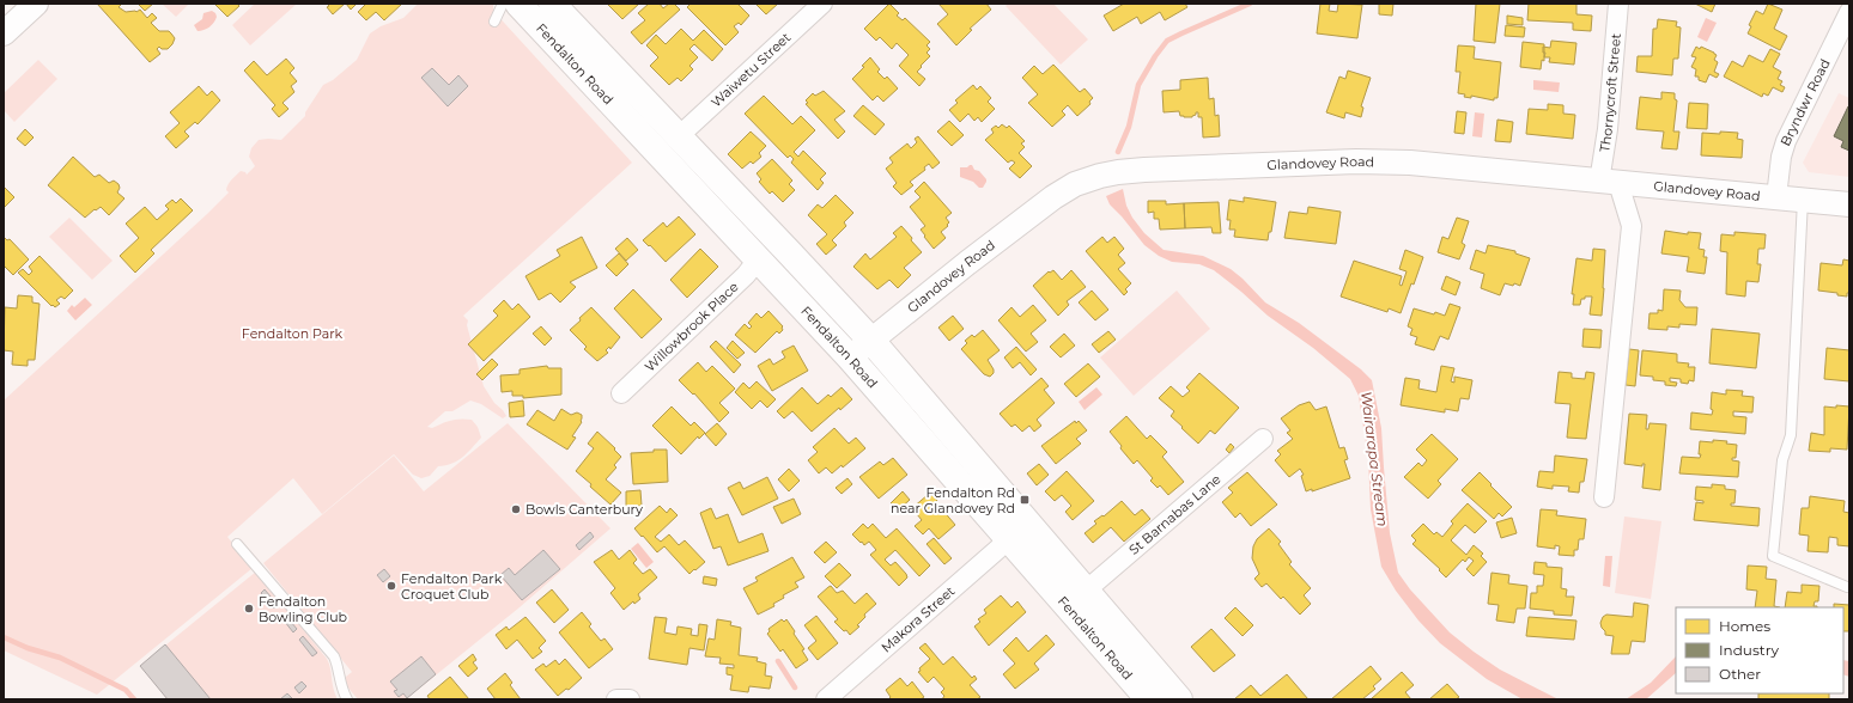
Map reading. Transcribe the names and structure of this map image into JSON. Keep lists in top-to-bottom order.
{
  "streets": {
    "main road": ["Fendalton Road"],
    "street": [
      "Waiwetu Street",
      "Thornycroft Street",
      "Bryndwr Road",
      "Glandovey Road",
      "Willowbrook Place",
      "St Barnabas Lane",
      "Makora Street"
    ]
  },
  "crossings": [
    ["Fendalton Road", "Waiwetu Street"],
    ["Fendalton Road", "Glandovey Road"],
    ["Fendalton Road", "Willowbrook Place"],
    ["Fendalton Road", "St Barnabas Lane"],
    ["Fendalton Road", "Makora Street"],
    ["Thornycroft Street", "Glandovey Road"],
    ["Bryndwr Road", "Glandovey Road"]
  ],
  "water": ["Wairarapa Stream"],
  "parks": ["Fendalton Park"],
  "places": {
    "transit": ["Fendalton Rd near Glandovey Rd"],
    "other": ["Bowls Canterbury", "Fendalton Park Croquet Club", "Fendalton Bowling Club"]
  },
  "legend": ["Homes", "Industry", "Other"]
}
